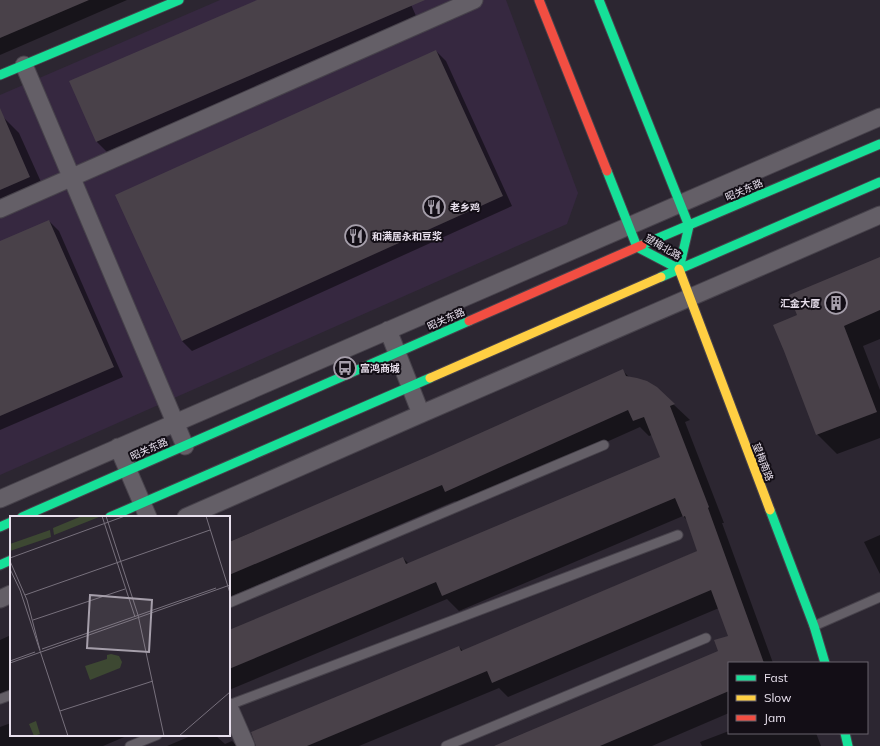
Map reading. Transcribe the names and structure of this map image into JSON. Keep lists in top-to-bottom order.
{
  "streets": {
    "main road": ["昭关东路", "望梅北路", "望梅南路"]
  },
  "crossings": [
    ["昭关东路", "望梅北路"],
    ["望梅北路", "望梅南路"]
  ],
  "places": {
    "restaurant": ["老乡鸡", "和满居永和豆浆"],
    "building": ["汇金大厦"],
    "bus stop": ["富鸿商城"]
  },
  "legend": ["Fast", "Slow", "Jam"]
}
